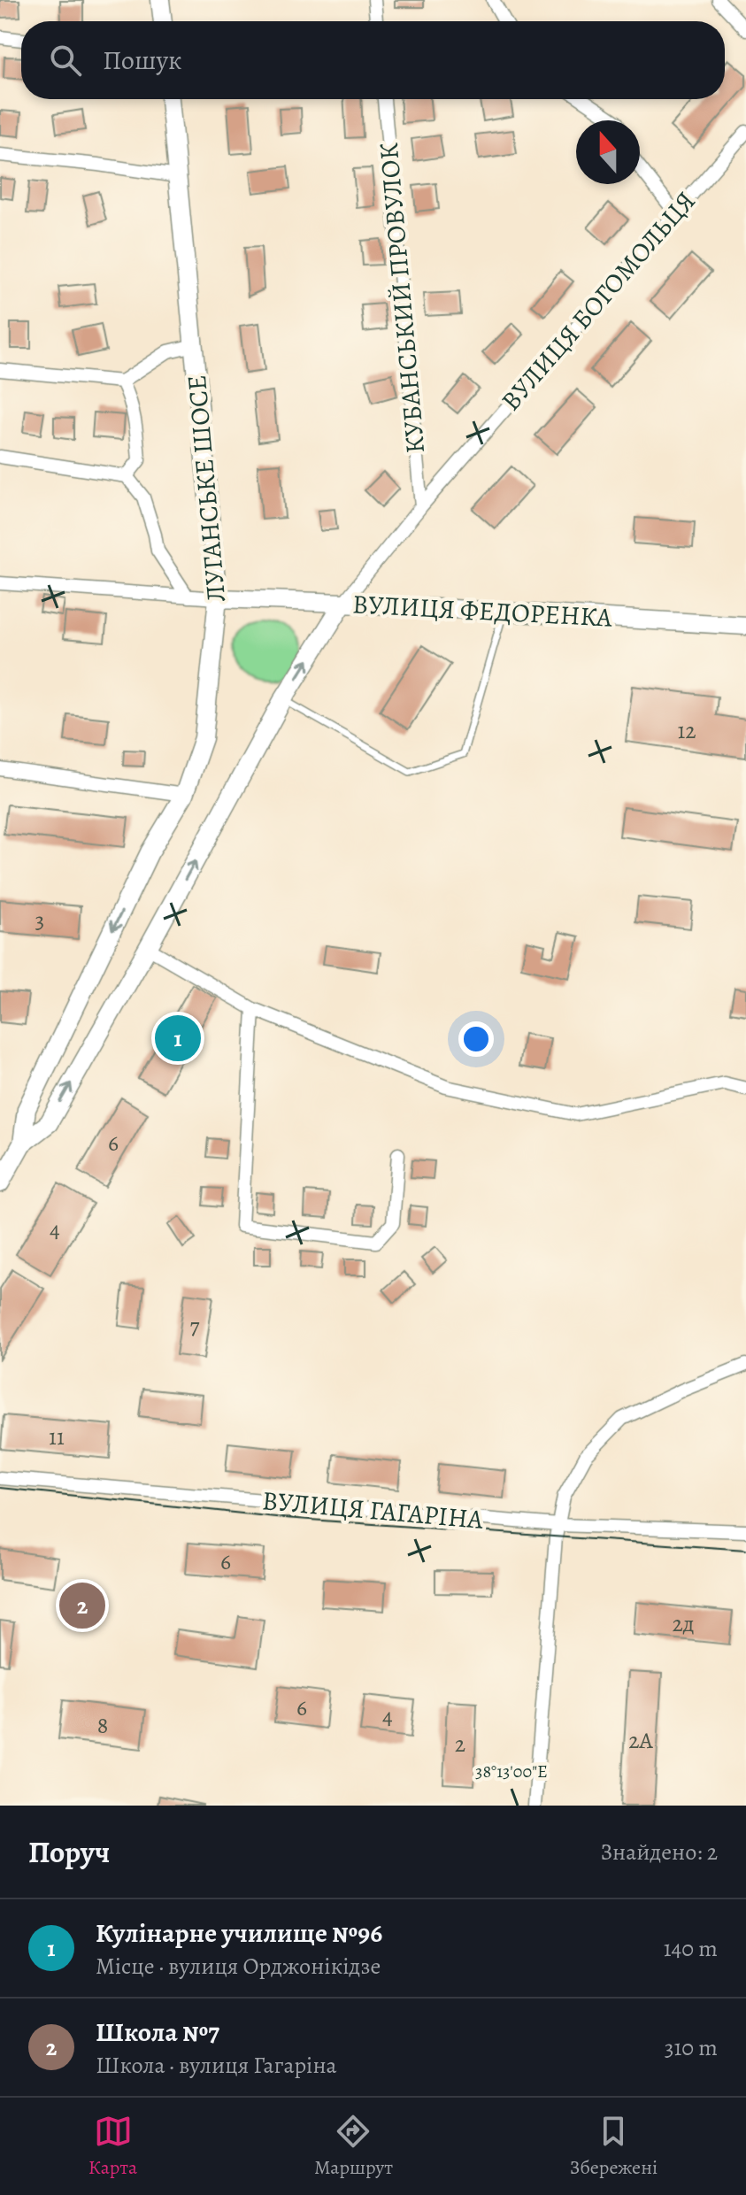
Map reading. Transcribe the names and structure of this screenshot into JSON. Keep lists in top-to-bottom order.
{
  "streets": {
    "main road": ["ЛУГАНСЬКЕ ШОСЕ", "ВУЛИЦЯ ФЕДОРЕНКА"],
    "street": ["КУБАНСЬКИЙ ПРОВУЛОК", "ВУЛИЦЯ БОГОМОЛЬЦЯ", "ВУЛИЦЯ ГАГАРІНА"]
  },
  "crossings": [
    ["КУБАНСЬКИЙ ПРОВУЛОК", "ВУЛИЦЯ БОГОМОЛЬЦЯ"],
    ["ВУЛИЦЯ БОГОМОЛЬЦЯ", "ЛУГАНСЬКЕ ШОСЕ"],
    ["ВУЛИЦЯ БОГОМОЛЬЦЯ", "ВУЛИЦЯ ФЕДОРЕНКА"],
    ["ЛУГАНСЬКЕ ШОСЕ", "ВУЛИЦЯ ФЕДОРЕНКА"]
  ],
  "house_numbers": [
    "12",
    "3",
    "6",
    "4",
    "7",
    "11",
    "6",
    "2д",
    "6",
    "4",
    "8",
    "2А",
    "2"
  ],
  "north": "top",
  "page": {
    "search": "Пошук",
    "pins": ["1", "2"],
    "heading": ["Поруч", "Знайдено: 2"],
    "list": [
      {
        "mark": "1",
        "name": "Кулінарне училище №96",
        "note": "Місце · вулиця Орджонікідзе",
        "value": "140 m"
      },
      {
        "mark": "2",
        "name": "Школа №7",
        "note": "Школа · вулиця Гагаріна",
        "value": "310 m"
      }
    ],
    "nav": ["Карта", "Маршрут", "Збережені"]
  },
  "coordinates": ["38°13'00\"E"]
}
